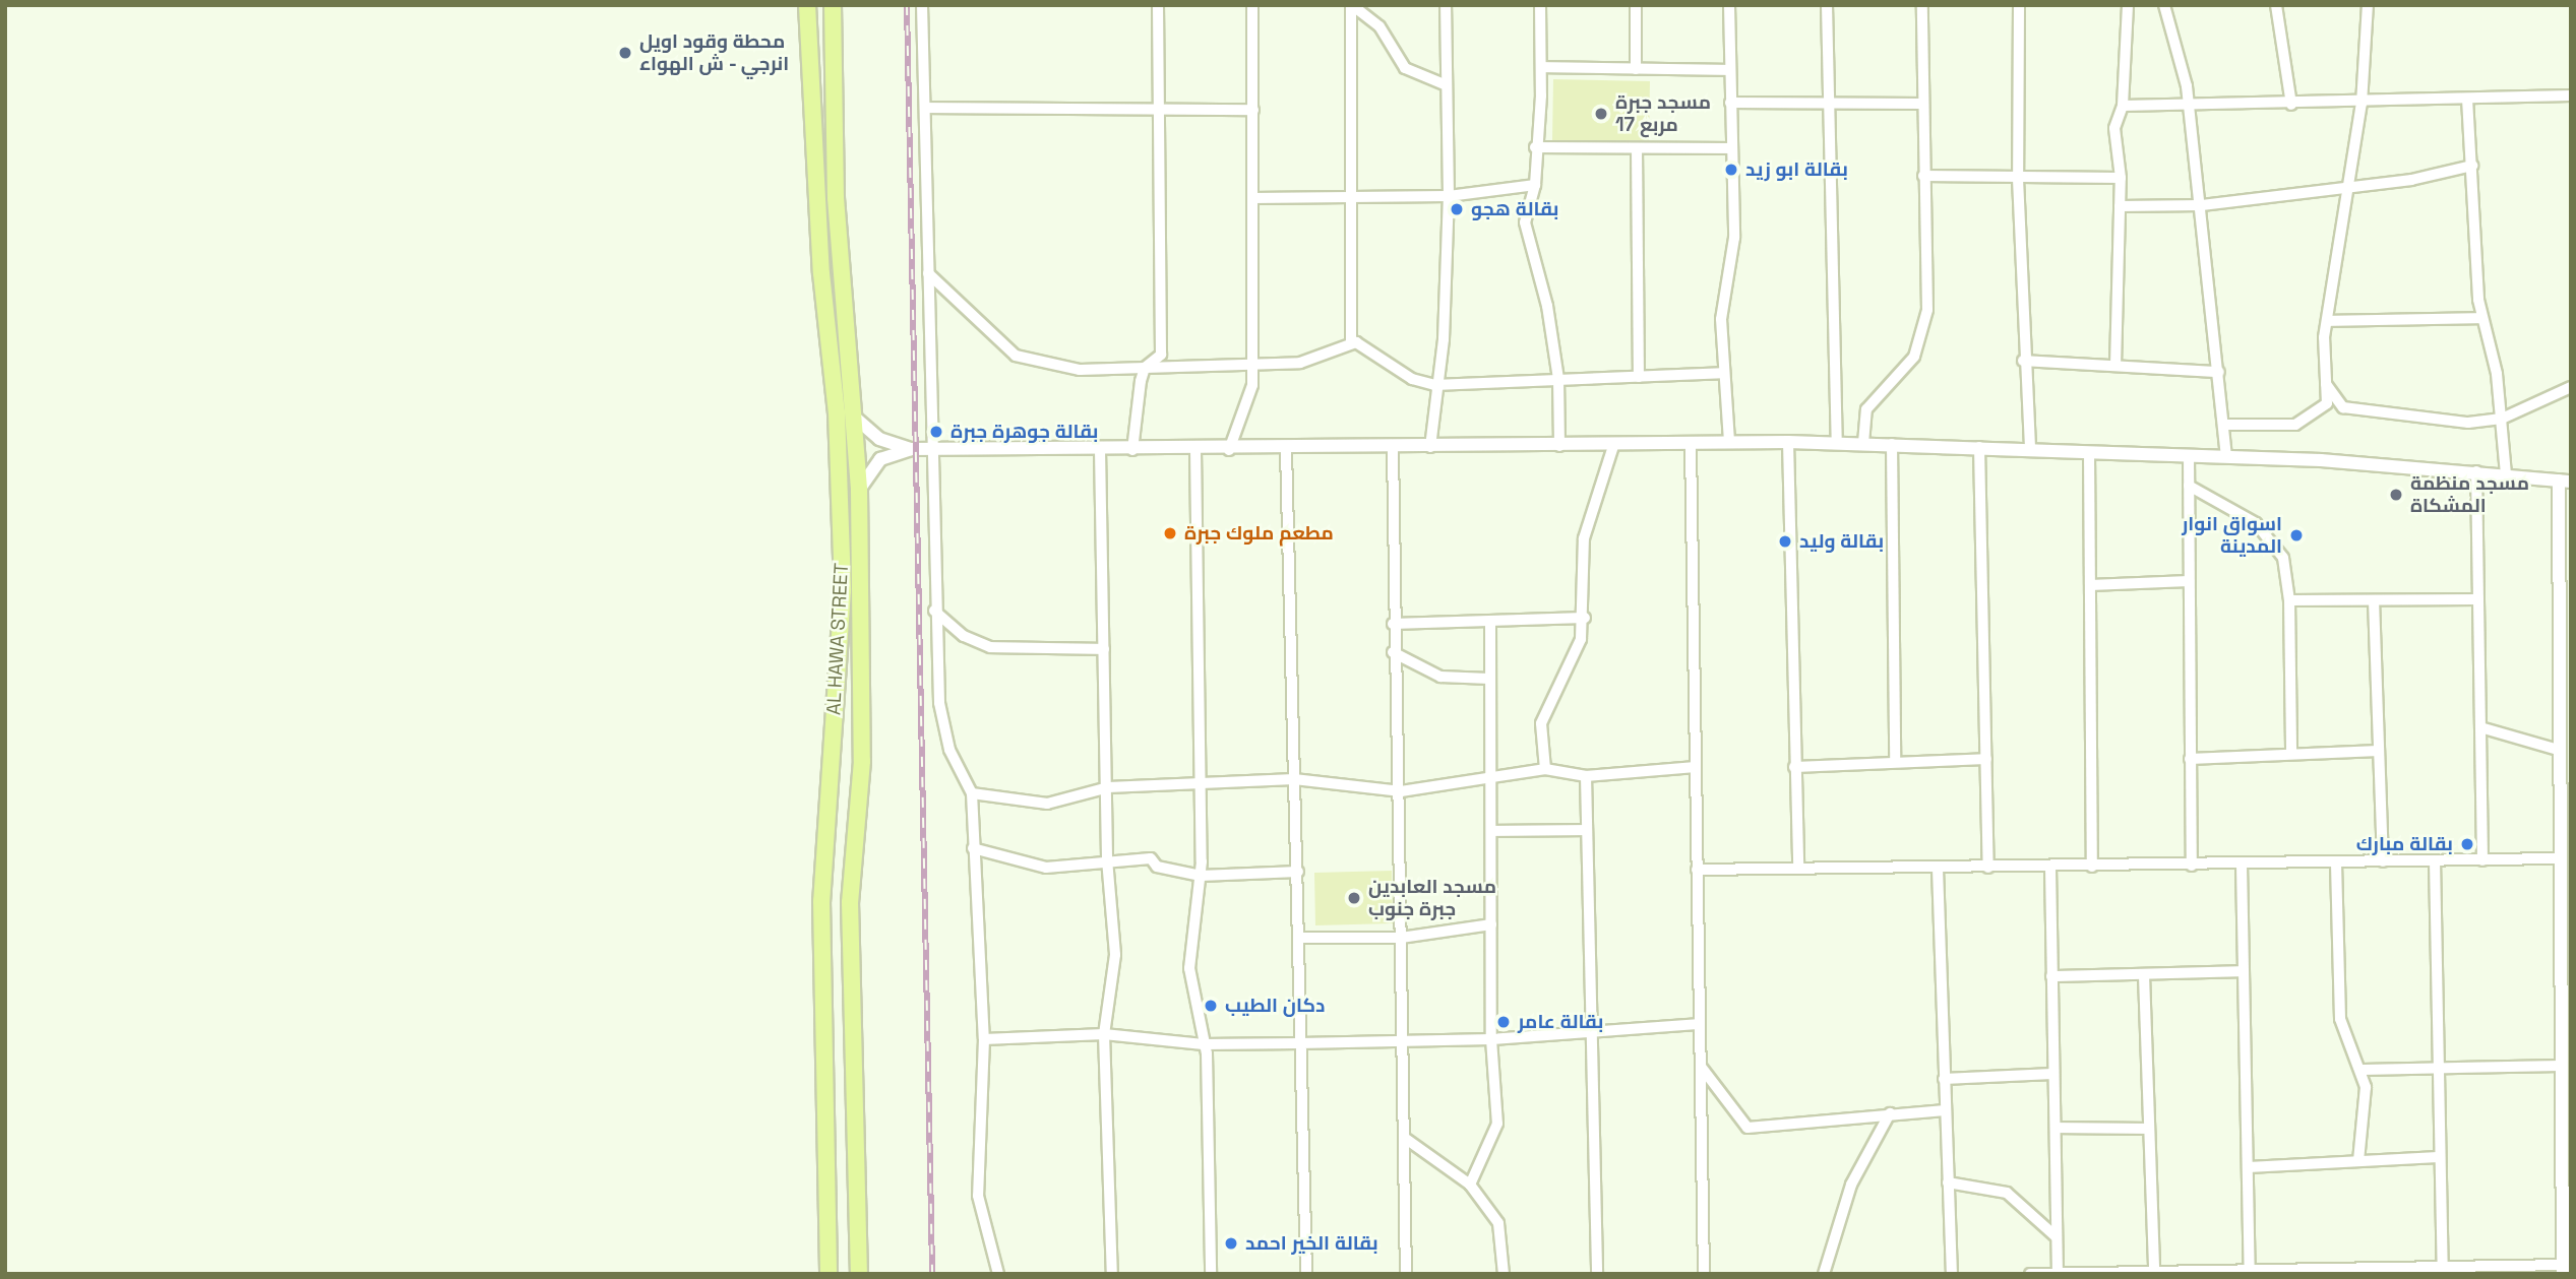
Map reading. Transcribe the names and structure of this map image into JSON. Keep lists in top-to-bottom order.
{
  "streets": {
    "highway": ["AL HAWA STREET"]
  },
  "places": [
    "محطة وقود اويل انرجي - ش الهواء",
    "مسجد جبرة مربع 17",
    "بقالة ابو زيد",
    "بقالة هجو",
    "بقالة جوهرة جبرة",
    "مسجد منظمة المشكاة",
    "مطعم ملوك جبرة",
    "اسواق انوار المدينة",
    "بقالة وليد",
    "بقالة مبارك",
    "مسجد العابدين جبرة جنوب",
    "دكان الطيب",
    "بقالة عامر",
    "بقالة الخير احمد"
  ]
}
